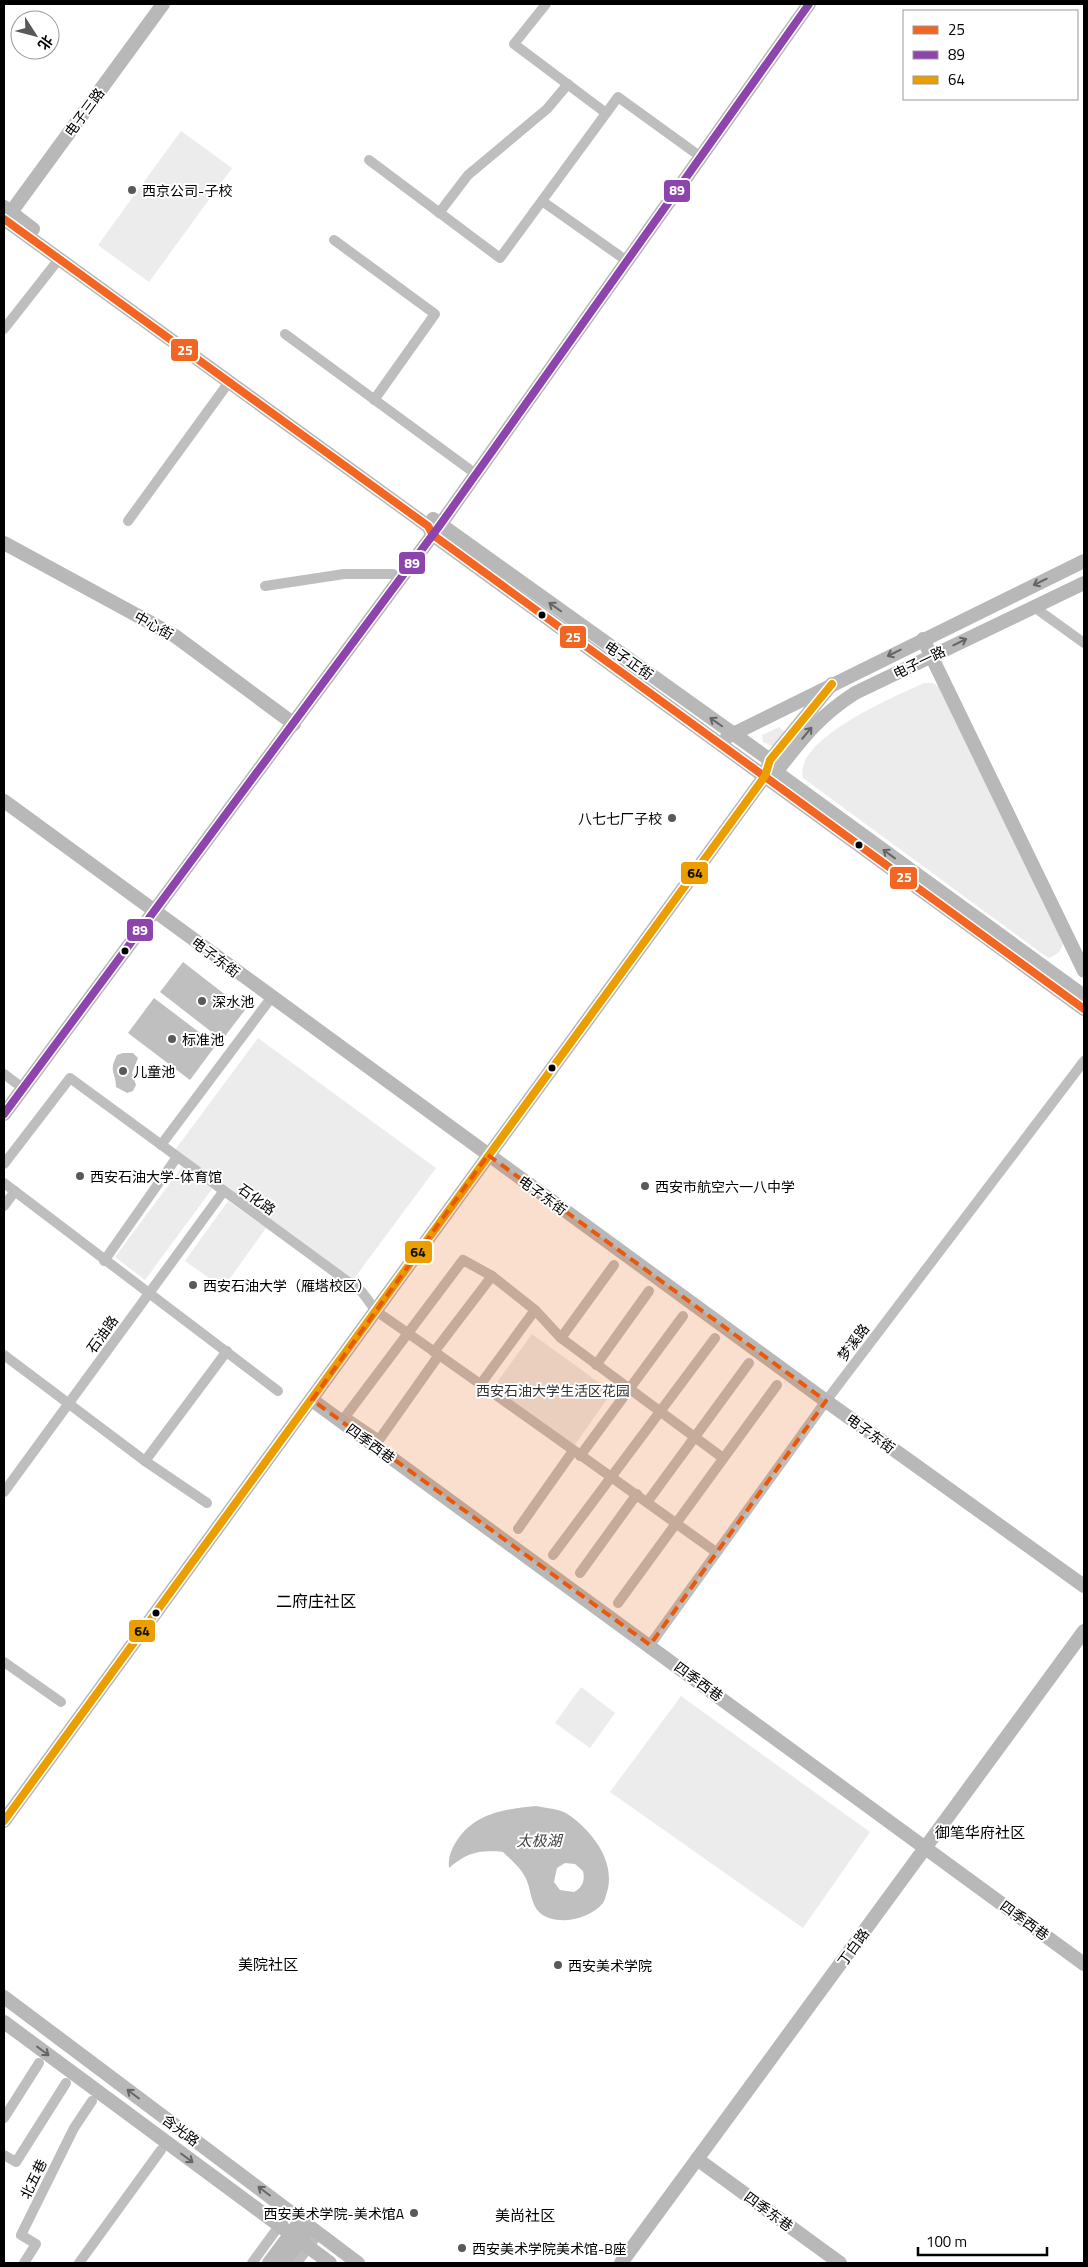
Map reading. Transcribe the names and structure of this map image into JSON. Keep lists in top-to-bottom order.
{
  "streets": {
    "main road": [
      "电子三路",
      "中心街",
      "电子正街",
      "电子一路",
      "电子东街",
      "四季西巷",
      "丁白路",
      "含光路",
      "四季东巷"
    ],
    "street": [
      "石化路",
      "石油路",
      "梦溪路",
      "北五巷"
    ]
  },
  "crossings": [
    ["电子三路", "电子正街"],
    ["电子正街", "电子一路"],
    ["电子一路", "电子东街"],
    ["电子一路", "石化路"],
    ["电子一路", "四季西巷"],
    ["电子东街", "梦溪路"],
    ["石化路", "石油路"],
    ["石化路", "梦溪路"],
    ["梦溪路", "四季西巷"],
    ["四季西巷", "丁白路"],
    ["丁白路", "四季东巷"]
  ],
  "districts": [
    "二府庄社区",
    "御笔华府社区",
    "美院社区",
    "美尚社区"
  ],
  "water": ["太极湖"],
  "parks": ["西安石油大学生活区花园"],
  "places": [
    "西京公司-子校",
    "八七七厂子校",
    "深水池",
    "标准池",
    "儿童池",
    "西安石油大学-体育馆",
    "西安市航空六一八中学",
    "西安石油大学（雁塔校区）",
    "西安美术学院",
    "西安美术学院-美术馆A",
    "西安美术学院美术馆-B座"
  ],
  "lines": ["transit line 89", "transit line 25", "transit line 64"],
  "legend": ["25", "89", "64"],
  "scale_bar": "100 m",
  "north": "bottom right"
}
